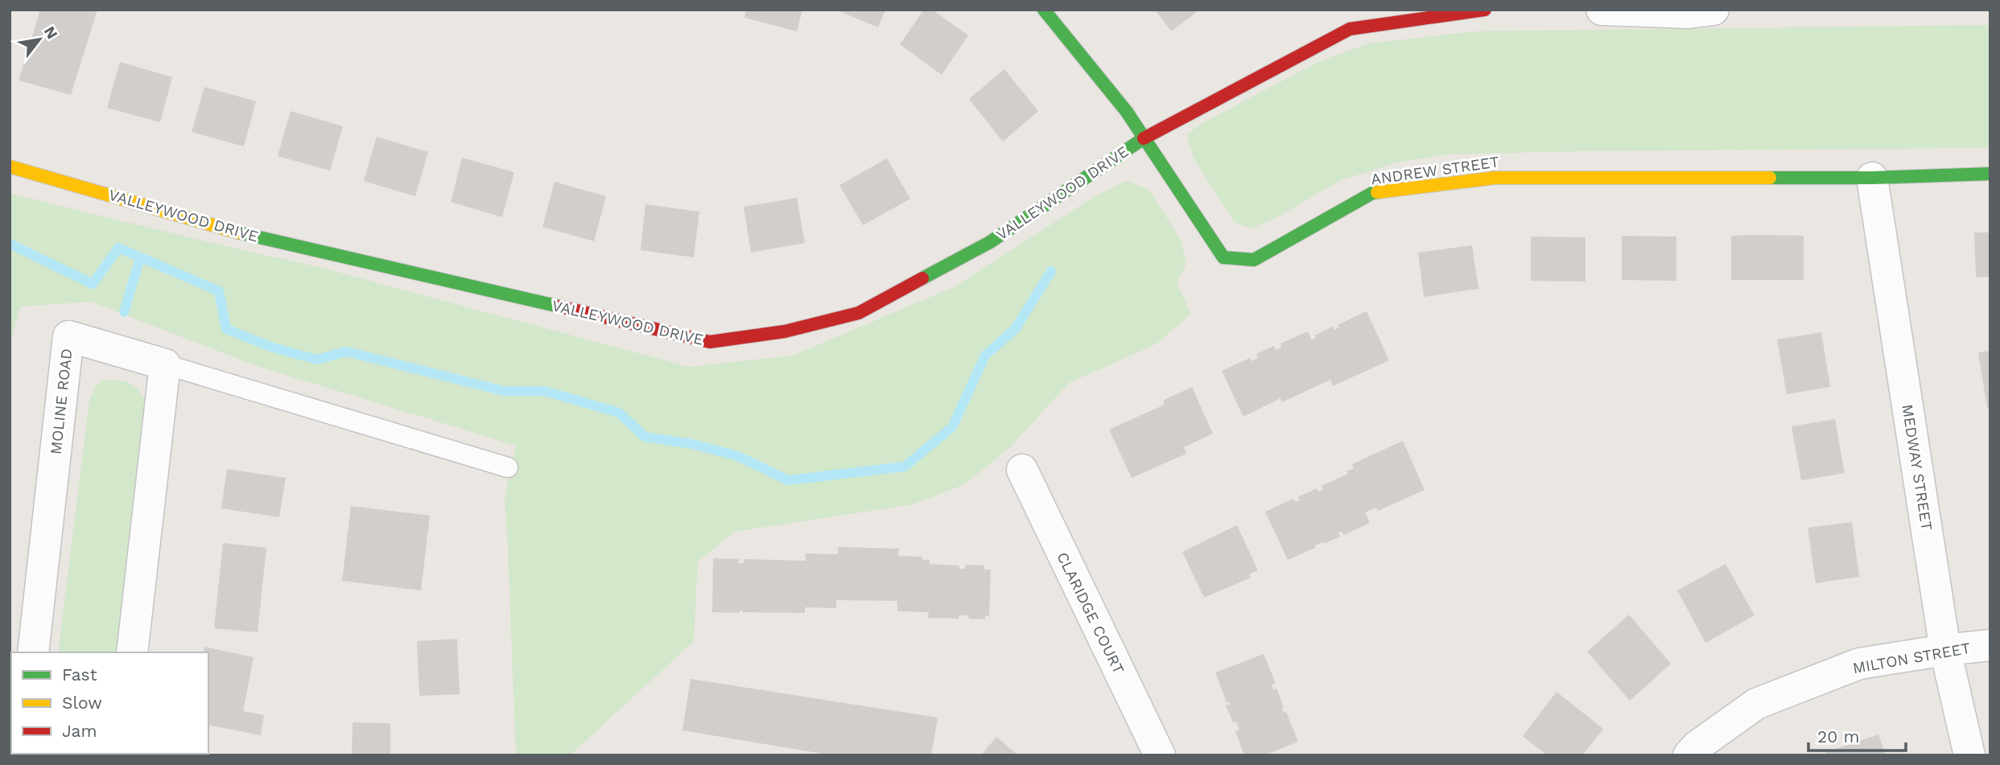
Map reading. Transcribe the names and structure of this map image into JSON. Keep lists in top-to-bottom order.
{
  "streets": {
    "street": [
      "ANDREW STREET",
      "VALLEYWOOD DRIVE",
      "MOLINE ROAD",
      "MEDWAY STREET",
      "CLARIDGE COURT",
      "MILTON STREET"
    ]
  },
  "crossings": [
    ["ANDREW STREET", "VALLEYWOOD DRIVE"],
    ["ANDREW STREET", "MEDWAY STREET"],
    ["MEDWAY STREET", "MILTON STREET"]
  ],
  "legend": ["Fast", "Slow", "Jam"],
  "scale_bar": "20 m",
  "north": "top right"
}
